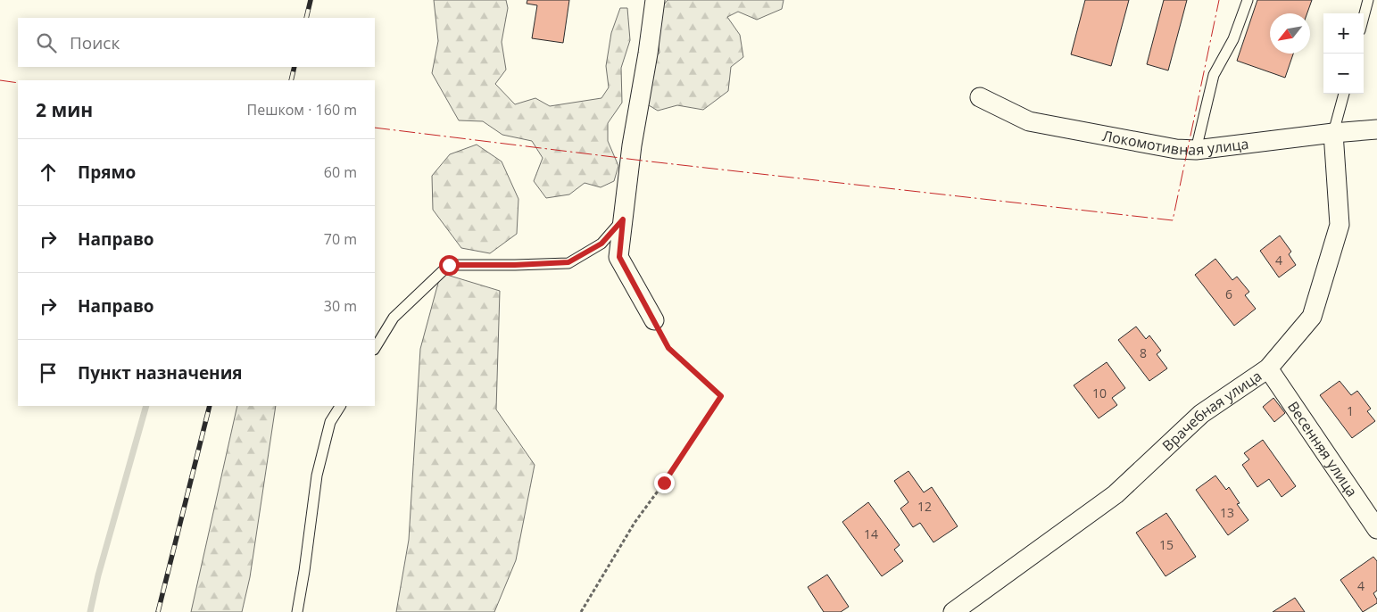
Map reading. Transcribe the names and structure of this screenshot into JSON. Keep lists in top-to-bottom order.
{
  "streets": {
    "street": ["Локомотивная улица", "Врачебная улица", "Весенняя улица"]
  },
  "crossings": [
    ["Локомотивная улица", "Врачебная улица"],
    ["Врачебная улица", "Весенняя улица"]
  ],
  "house_numbers": [
    "4",
    "6",
    "8",
    "10",
    "1",
    "12",
    "13",
    "14",
    "15",
    "4"
  ],
  "north": "bottom left",
  "page": {
    "map_buttons": ["+", "−"],
    "search": "Поиск",
    "heading": ["2 мин", "Пешком · 160 m"],
    "list": [
      ["Прямо", "60 m"],
      ["Направо", "70 m"],
      ["Направо", "30 m"],
      "Пункт назначения"
    ]
  }
}
